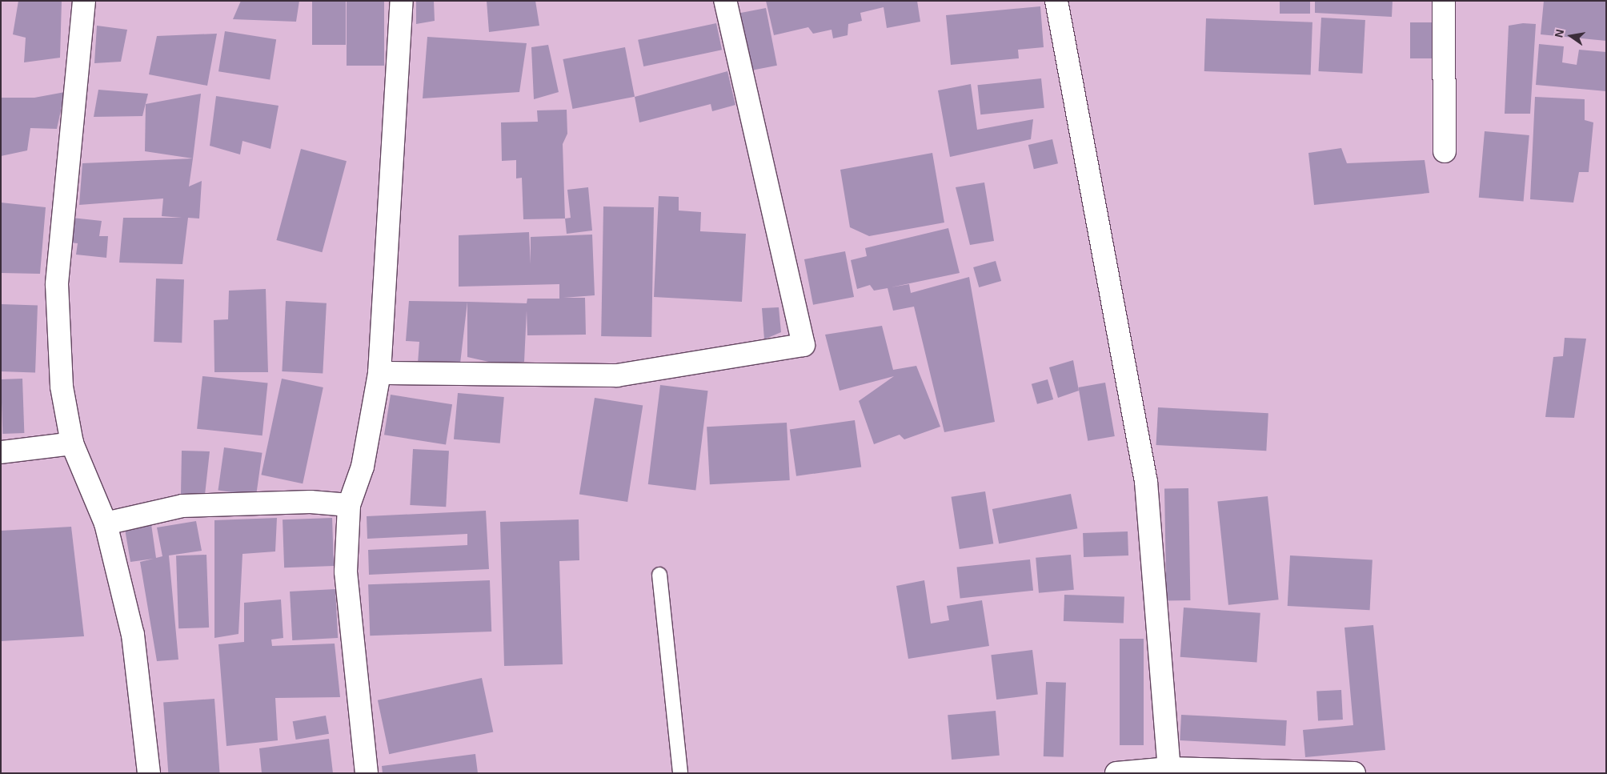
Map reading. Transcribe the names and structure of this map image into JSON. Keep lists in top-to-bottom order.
{
  "north": "left"
}
